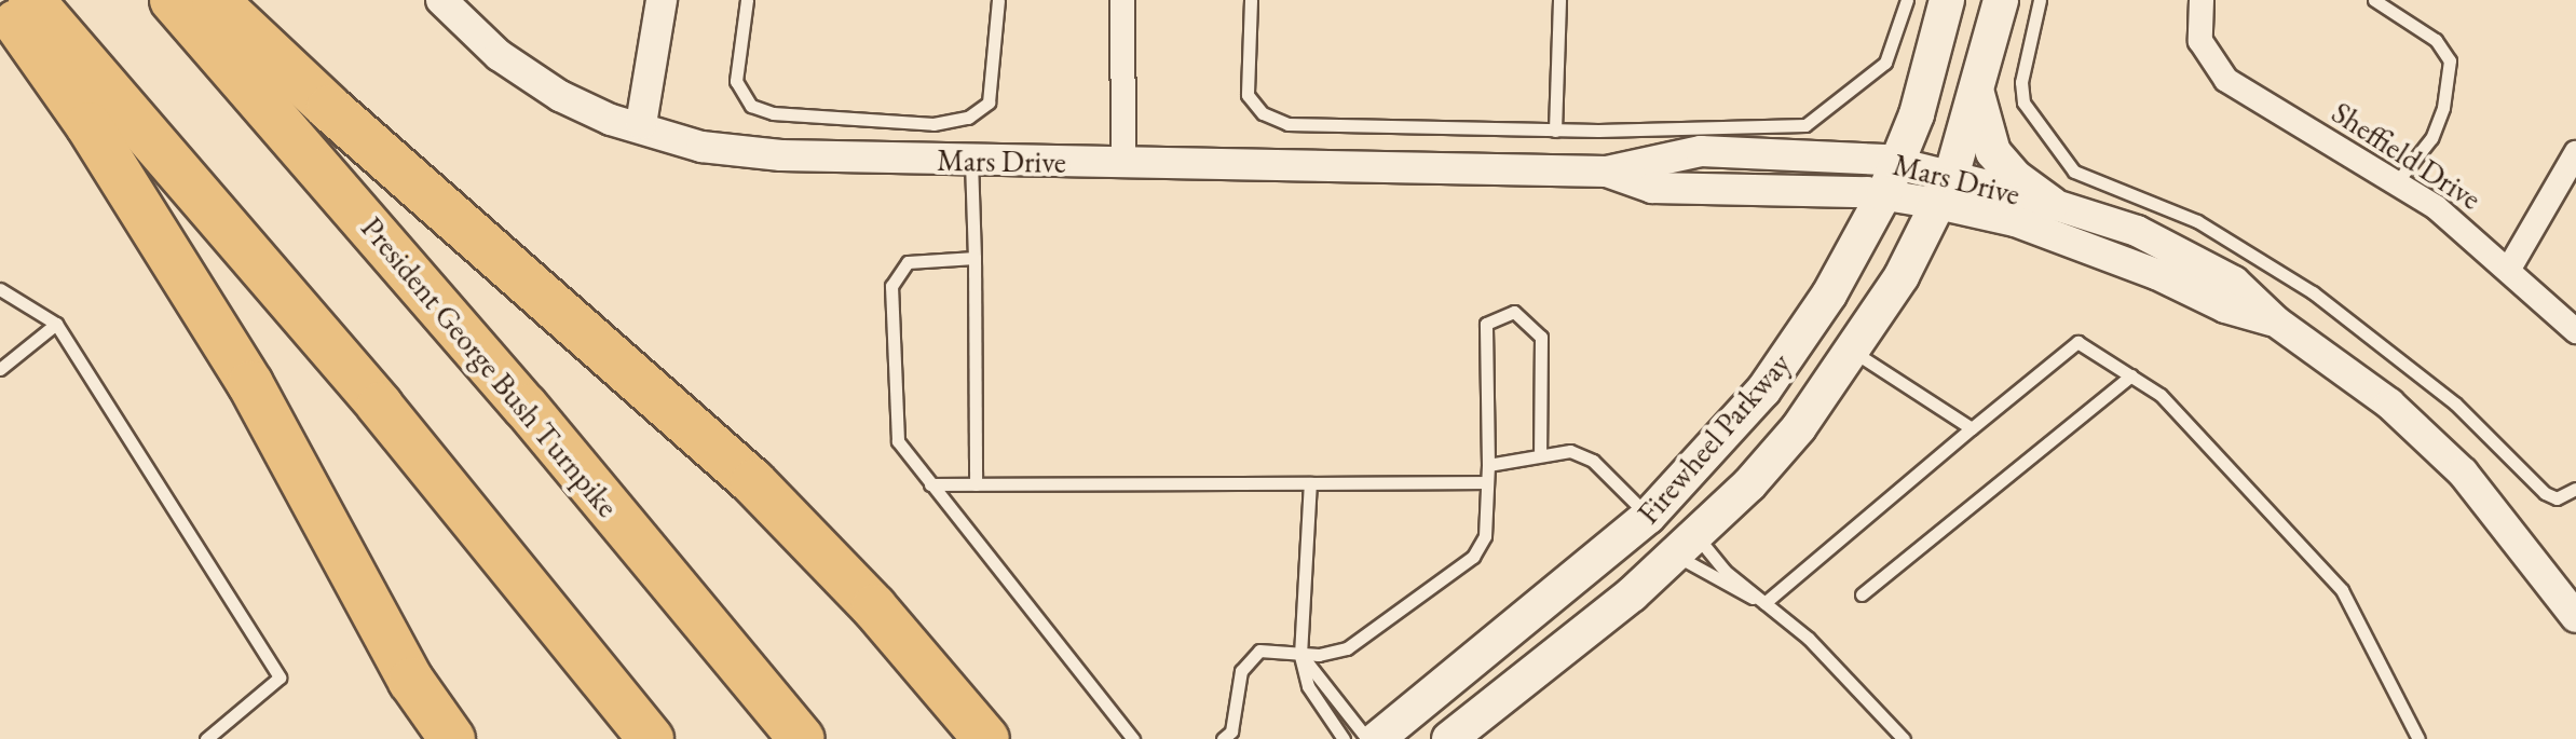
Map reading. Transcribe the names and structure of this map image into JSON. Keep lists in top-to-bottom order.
{
  "streets": {
    "highway": ["President George Bush Turnpike"],
    "main road": ["Firewheel Parkway"],
    "street": ["Sheffield Drive", "Mars Drive"]
  },
  "crossings": [
    ["Mars Drive", "Firewheel Parkway"]
  ]
}
